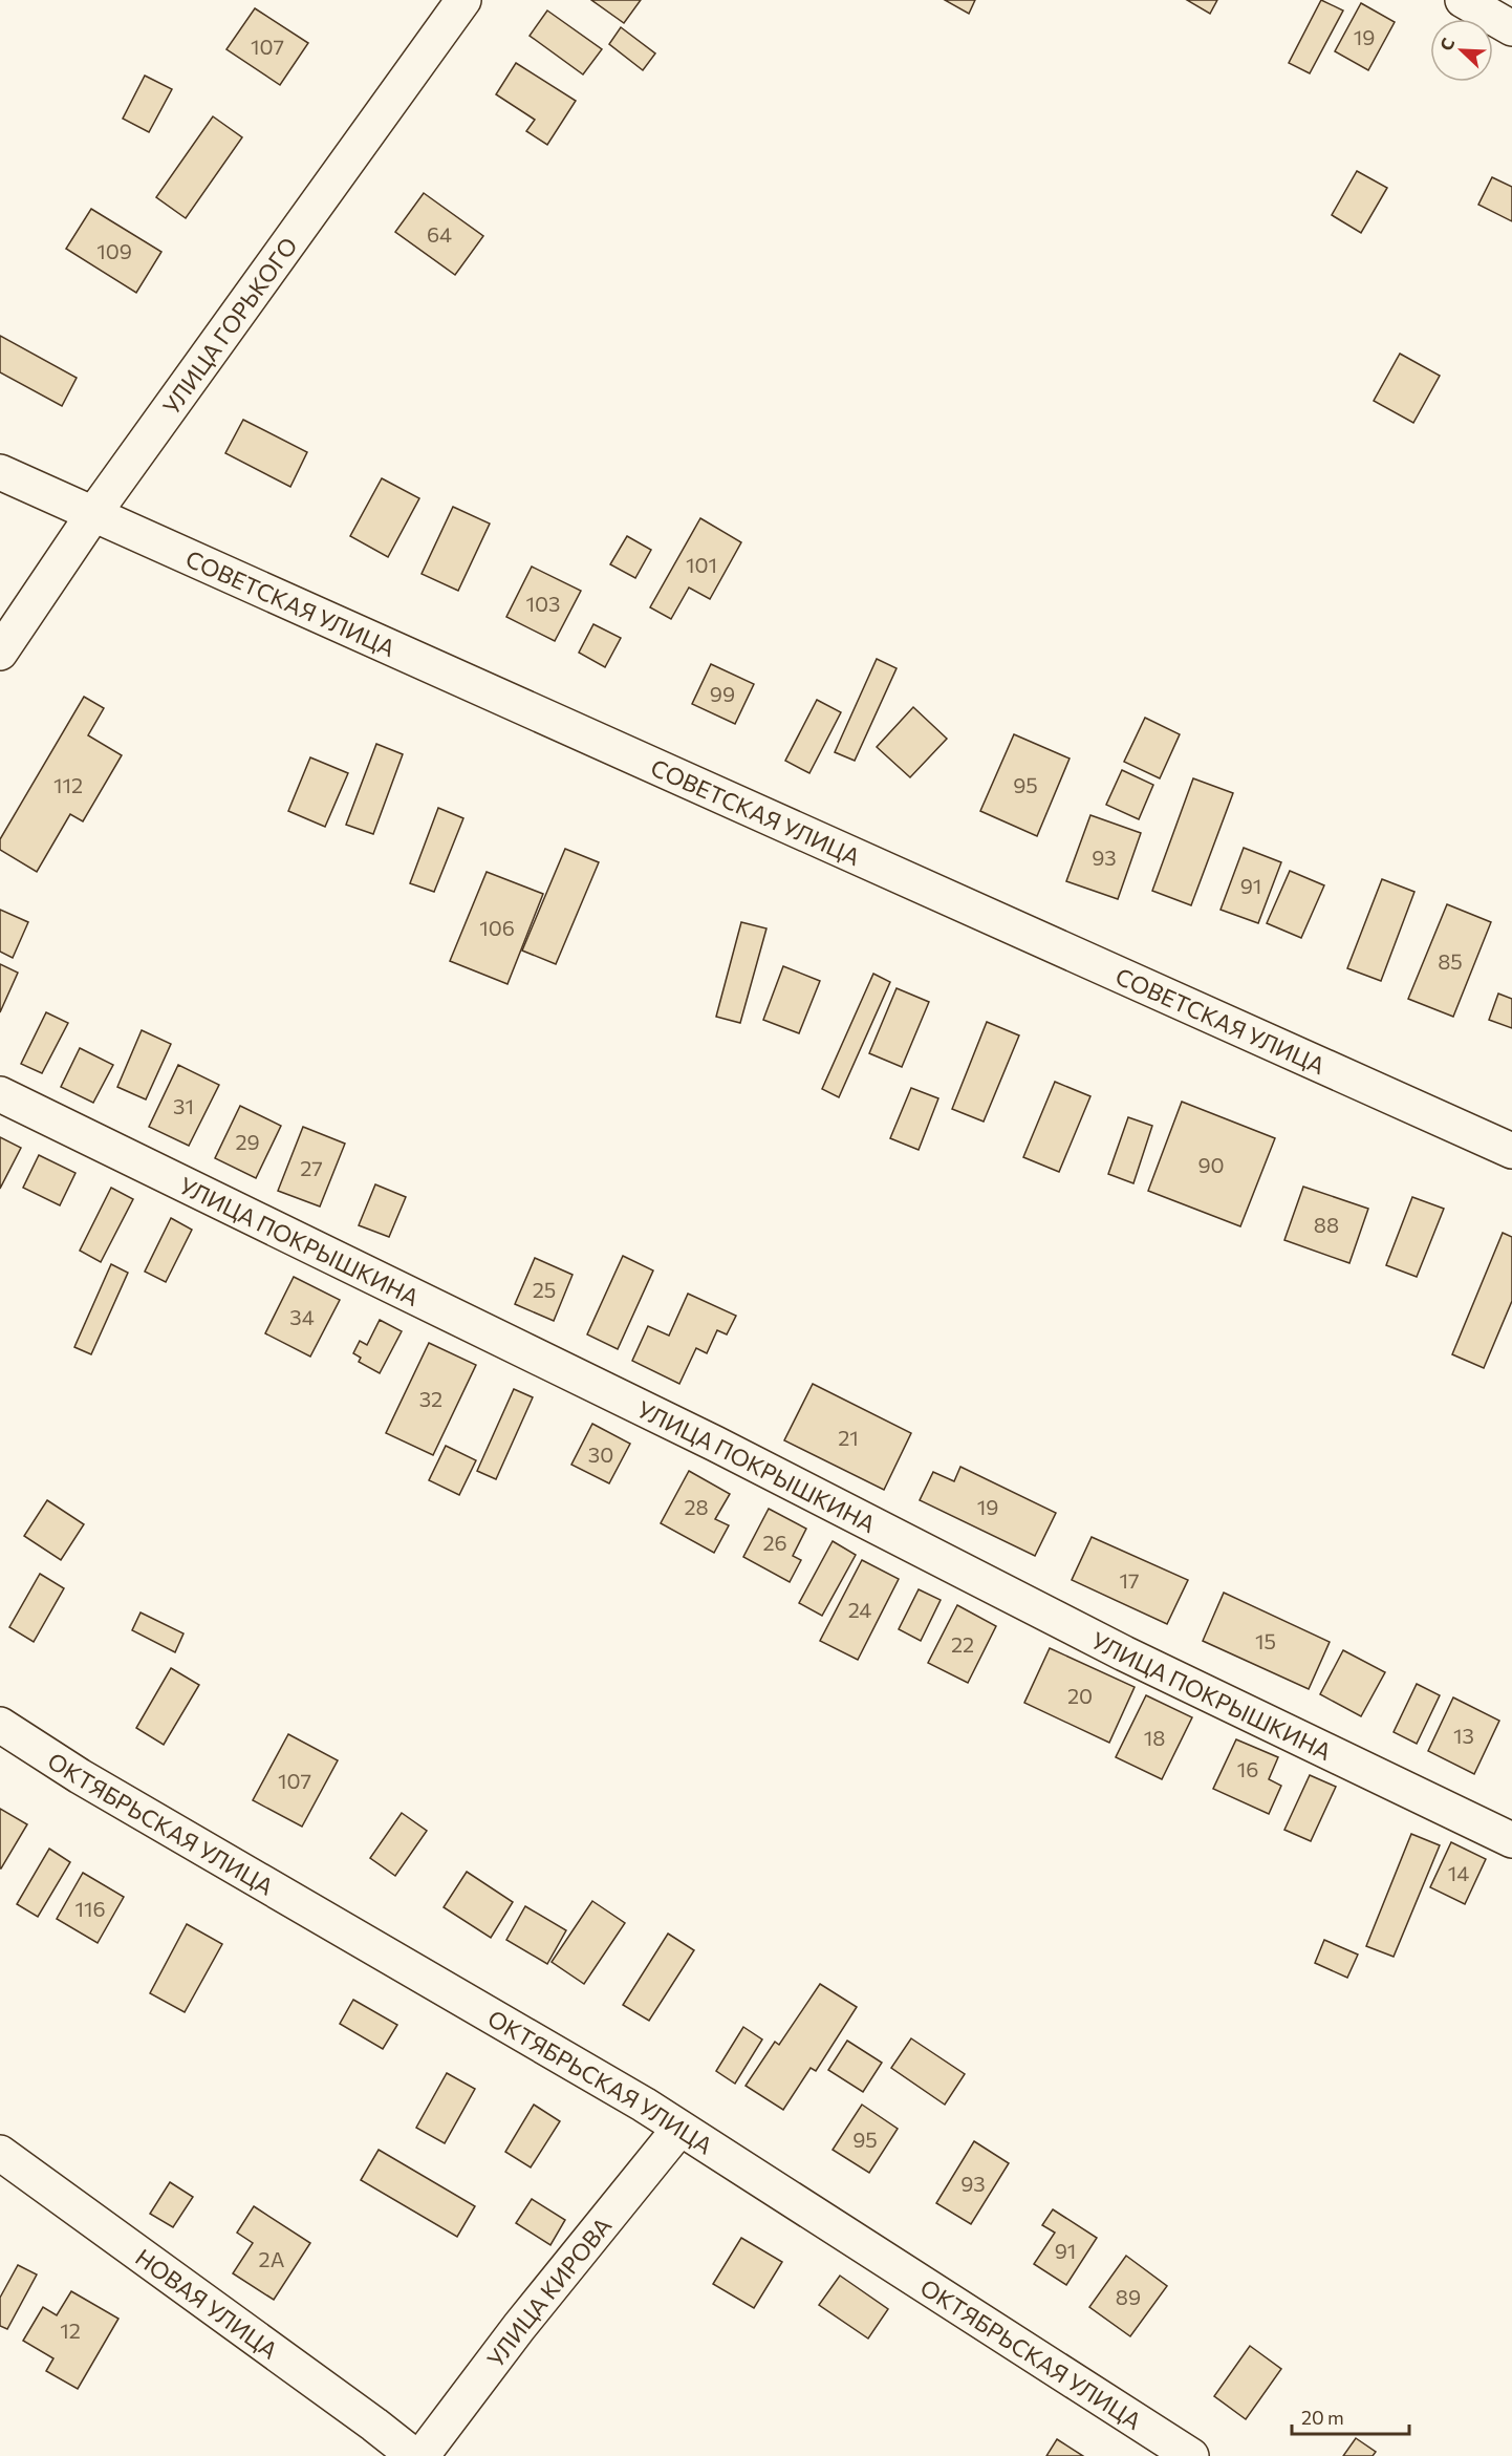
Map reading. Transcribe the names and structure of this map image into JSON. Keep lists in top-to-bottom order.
{
  "streets": {
    "street": [
      "УЛИЦА ГОРЬКОГО",
      "СОВЕТСКАЯ УЛИЦА",
      "УЛИЦА ПОКРЫШКИНА",
      "ОКТЯБРЬСКАЯ УЛИЦА",
      "УЛИЦА КИРОВА",
      "НОВАЯ УЛИЦА"
    ]
  },
  "crossings": [
    ["УЛИЦА ГОРЬКОГО", "СОВЕТСКАЯ УЛИЦА"],
    ["ОКТЯБРЬСКАЯ УЛИЦА", "УЛИЦА КИРОВА"]
  ],
  "house_numbers": [
    "19",
    "107",
    "64",
    "109",
    "101",
    "103",
    "99",
    "112",
    "95",
    "93",
    "91",
    "106",
    "85",
    "31",
    "29",
    "90",
    "27",
    "88",
    "25",
    "34",
    "32",
    "21",
    "30",
    "28",
    "19",
    "26",
    "17",
    "24",
    "15",
    "22",
    "20",
    "13",
    "18",
    "16",
    "107",
    "14",
    "116",
    "95",
    "93",
    "91",
    "2А",
    "89",
    "12"
  ],
  "scale_bar": "20 m",
  "north": "top left"
}
